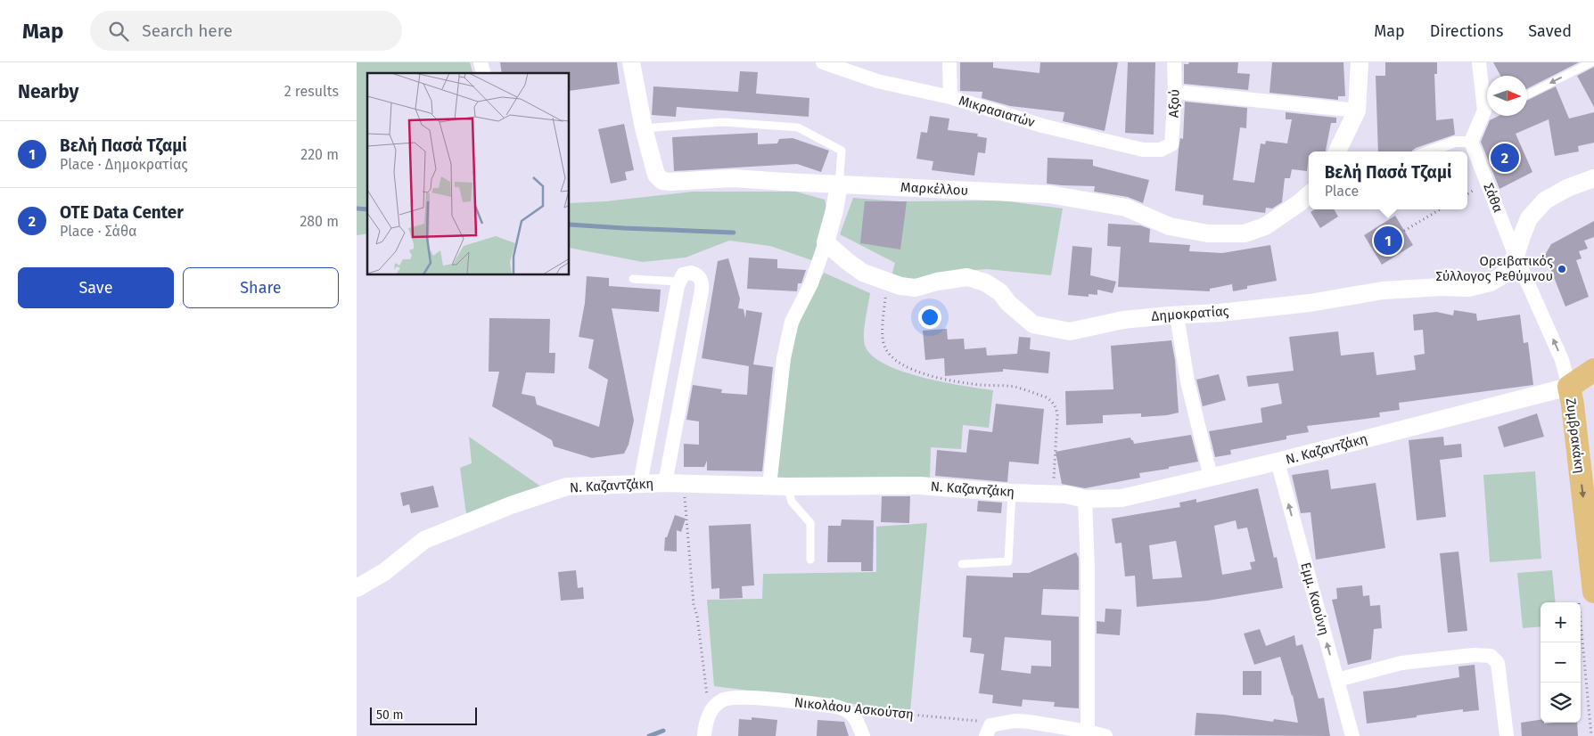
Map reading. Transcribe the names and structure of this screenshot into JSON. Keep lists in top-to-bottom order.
{
  "streets": {
    "main road": ["Ζυμβρακάκη", "Ν. Καζαντζάκη"],
    "street": [
      "Αξού",
      "Μικρασιατών",
      "Μαρκέλλου",
      "Σάθα",
      "Δημοκρατίας",
      "Εμμ. Καούνη",
      "Νικολάου Ασκούτση"
    ]
  },
  "crossings": [
    ["Αξού", "Μικρασιατών"],
    ["Σάθα", "Δημοκρατίας"],
    ["Σάθα", "Ζυμβρακάκη"],
    ["Σάθα", "Ν. Καζαντζάκη"],
    ["Ζυμβρακάκη", "Ν. Καζαντζάκη"],
    ["Ν. Καζαντζάκη", "Εμμ. Καούνη"]
  ],
  "one_way": ["Σάθα", "Ζυμβρακάκη", "Εμμ. Καούνη"],
  "places": ["Ορειβατικός Σύλλογος Ρεθύμνου"],
  "scale_bar": "50 m",
  "north": "right",
  "page": {
    "header": "Map",
    "search": "Search here",
    "nav": ["Map", "Directions", "Saved"],
    "heading": ["Nearby", "2 results"],
    "list": [
      {
        "mark": "1",
        "name": "Βελή Πασά Τζαμί",
        "note": "Place · Δημοκρατίας",
        "value": "220 m"
      },
      {
        "mark": "2",
        "name": "OTE Data Center",
        "note": "Place · Σάθα",
        "value": "280 m"
      }
    ],
    "pins": ["2", "1"],
    "popup": ["Βελή Πασά Τζαμί", "Place"],
    "buttons": ["Save", "Share"],
    "map_buttons": ["+", "−"],
    "scale": "50 m"
  }
}
